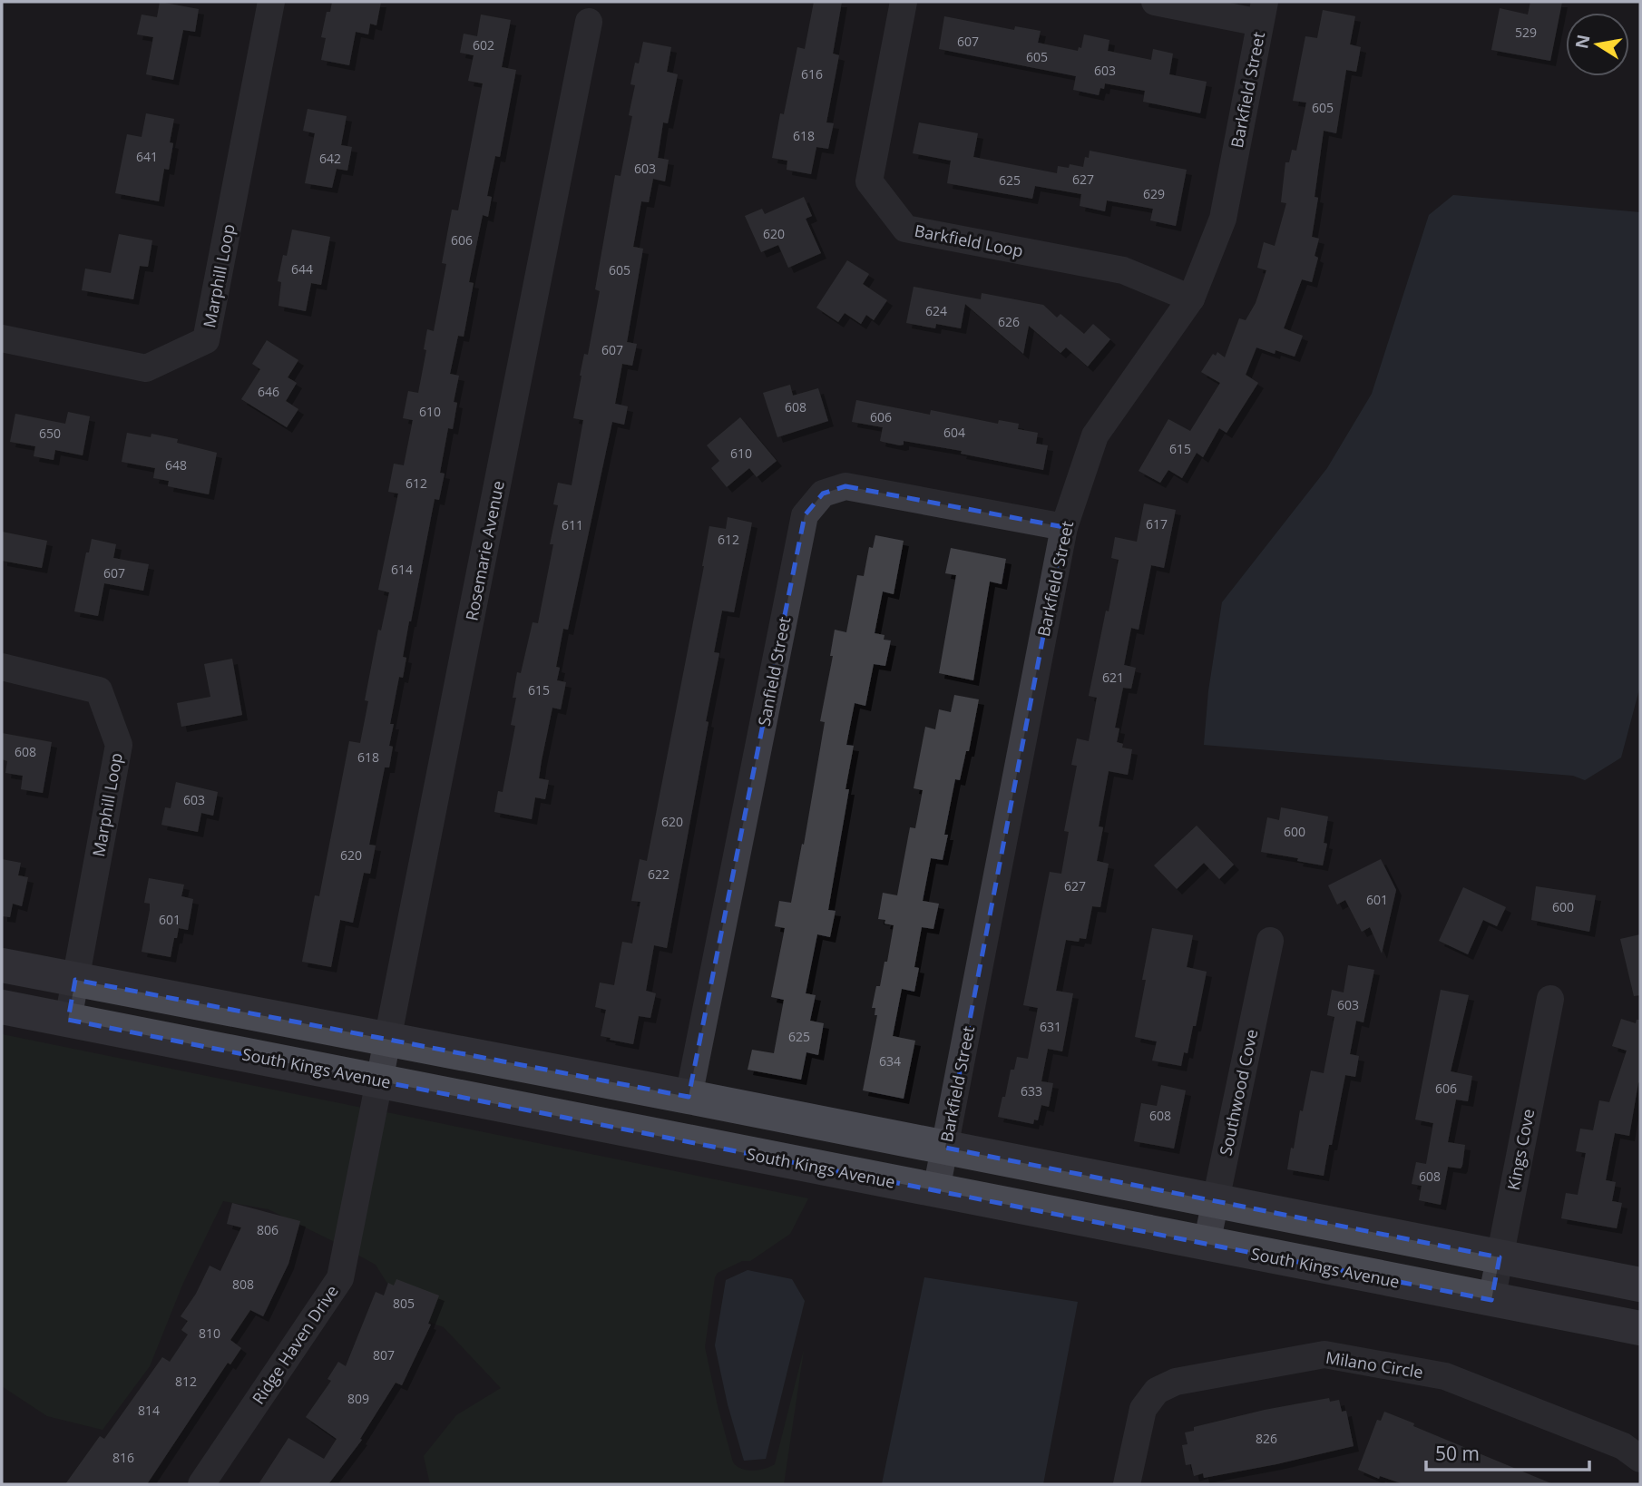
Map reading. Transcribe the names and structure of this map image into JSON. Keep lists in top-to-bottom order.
{
  "streets": {
    "main road": ["South Kings Avenue"],
    "street": [
      "Barkfield Street",
      "Barkfield Loop",
      "Marphill Loop",
      "Rosemarie Avenue",
      "Sanfield Street",
      "Southwood Cove",
      "Kings Cove",
      "Ridge Haven Drive",
      "Milano Circle"
    ]
  },
  "crossings": [
    ["Barkfield Street", "Barkfield Loop"],
    ["Barkfield Street", "Sanfield Street"],
    ["Barkfield Street", "South Kings Avenue"],
    ["Marphill Loop", "South Kings Avenue"],
    ["Rosemarie Avenue", "South Kings Avenue"],
    ["Rosemarie Avenue", "Ridge Haven Drive"],
    ["South Kings Avenue", "Southwood Cove"],
    ["South Kings Avenue", "Kings Cove"],
    ["South Kings Avenue", "Ridge Haven Drive"]
  ],
  "house_numbers": [
    "529",
    "607",
    "602",
    "605",
    "603",
    "616",
    "605",
    "618",
    "641",
    "642",
    "603",
    "627",
    "625",
    "629",
    "620",
    "606",
    "644",
    "605",
    "624",
    "626",
    "607",
    "646",
    "608",
    "610",
    "606",
    "604",
    "650",
    "615",
    "610",
    "648",
    "612",
    "617",
    "611",
    "612",
    "614",
    "607",
    "621",
    "615",
    "608",
    "618",
    "603",
    "620",
    "600",
    "620",
    "622",
    "627",
    "601",
    "600",
    "601",
    "603",
    "631",
    "625",
    "634",
    "606",
    "633",
    "608",
    "608",
    "806",
    "808",
    "805",
    "810",
    "807",
    "812",
    "809",
    "814",
    "826",
    "816"
  ],
  "scale_bar": "50 m",
  "north": "left"
}
